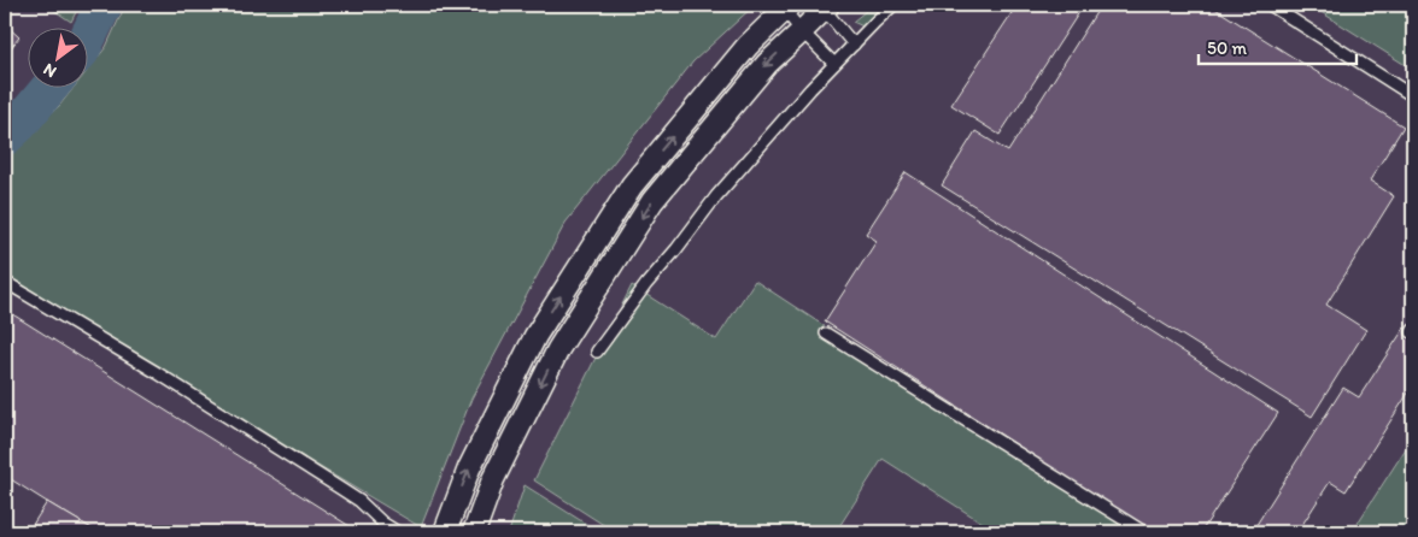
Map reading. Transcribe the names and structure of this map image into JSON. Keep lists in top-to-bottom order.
{
  "scale_bar": "50 m",
  "north": "bottom left"
}
